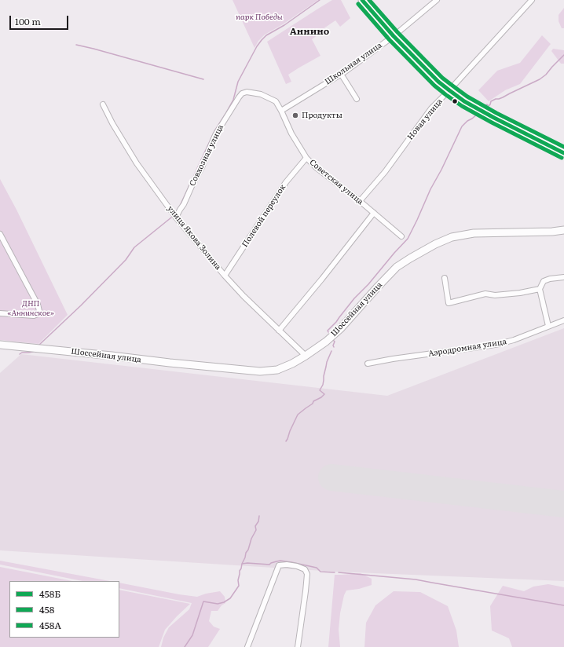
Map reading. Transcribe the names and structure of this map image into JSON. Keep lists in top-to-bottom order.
{
  "streets": {
    "main road": ["Шоссейная улица"],
    "street": [
      "Школьная улица",
      "Новая улица",
      "Совхозная улица",
      "Советская улица",
      "Полевой переулок",
      "улица Якова Золина",
      "Аэродромная улица"
    ]
  },
  "crossings": [
    ["Школьная улица", "Советская улица"],
    ["Новая улица", "Советская улица"],
    ["Совхозная улица", "Советская улица"],
    ["Совхозная улица", "улица Якова Золина"],
    ["Советская улица", "Полевой переулок"],
    ["Полевой переулок", "улица Якова Золина"],
    ["улица Якова Золина", "Шоссейная улица"]
  ],
  "districts": ["Аннино"],
  "parks": ["парк Победы", "ДНП «Аннинское»"],
  "places": ["Продукты"],
  "lines": ["transit line 458Б", "transit line 458А", "transit line 458"],
  "legend": ["458Б", "458", "458А"],
  "scale_bar": "100 m"
}
